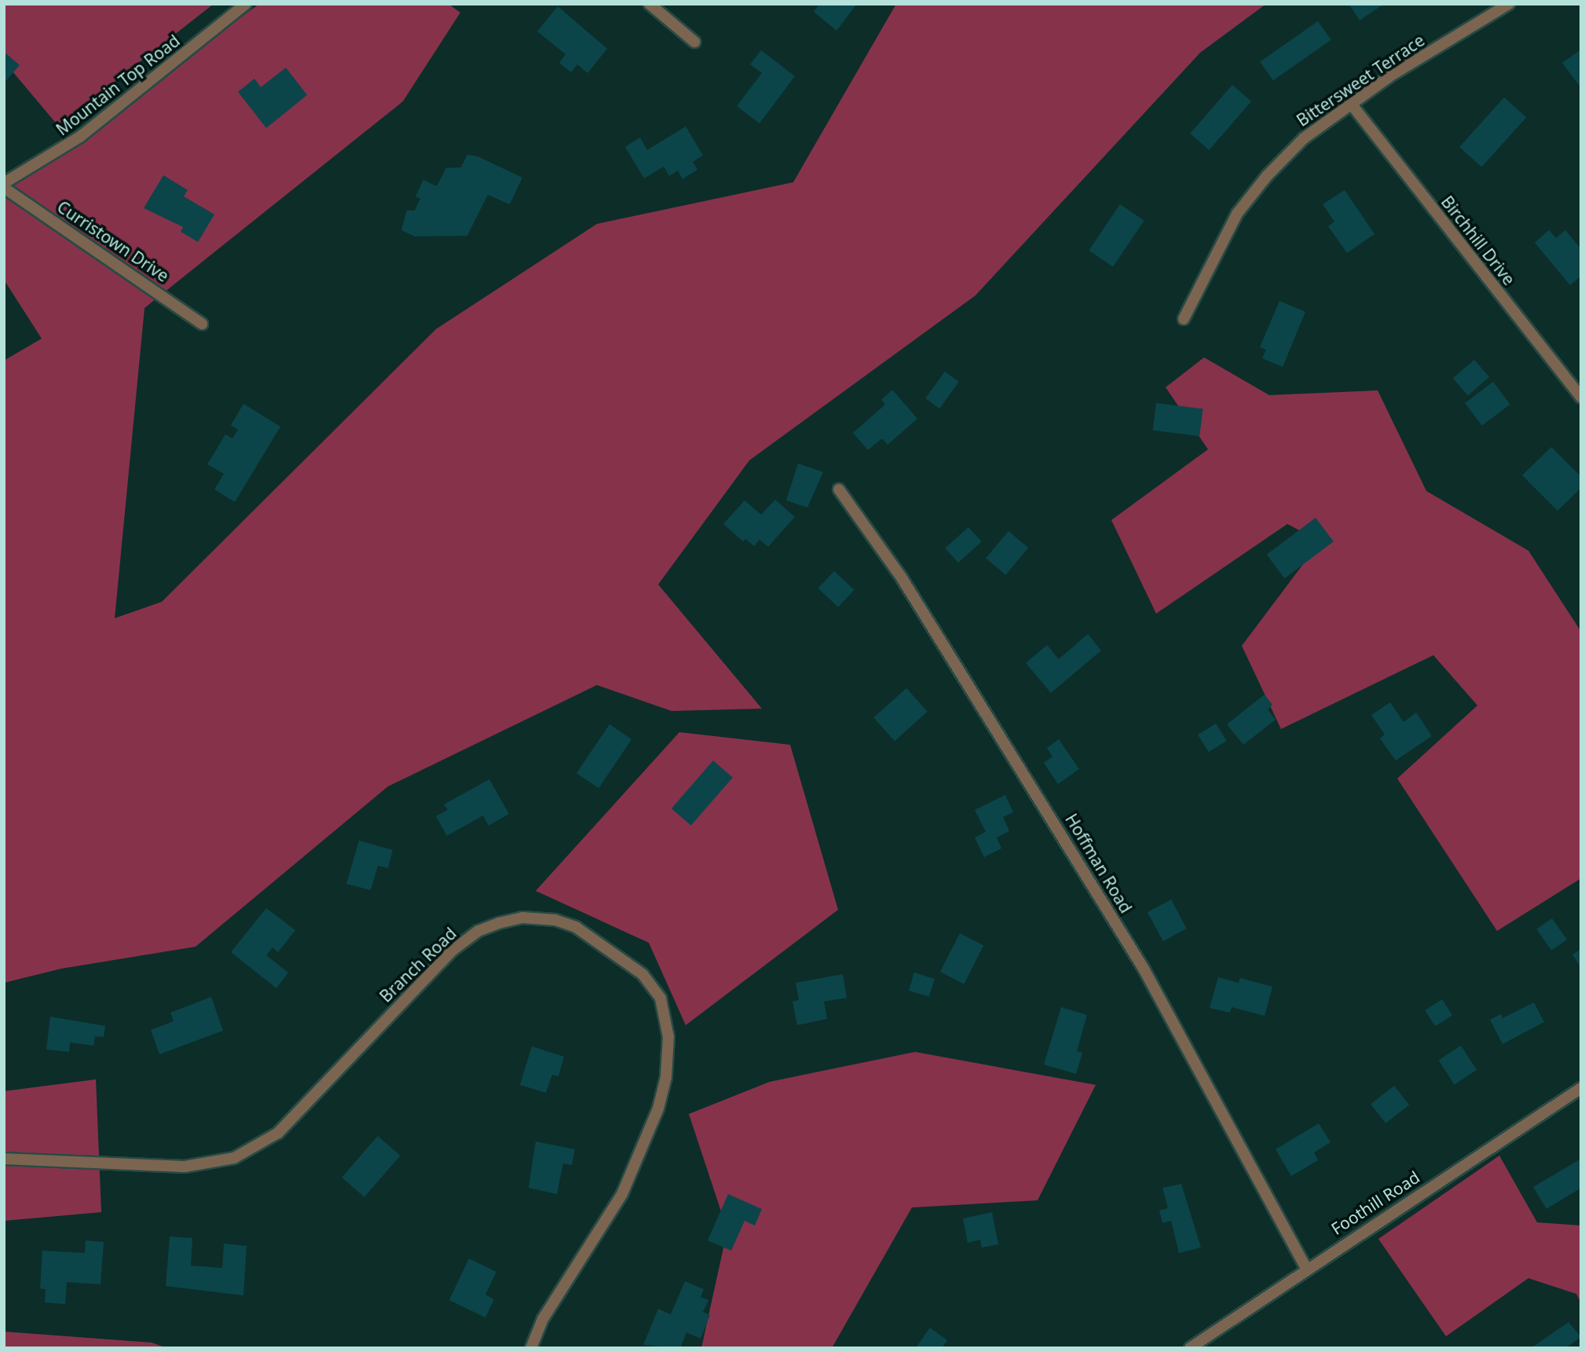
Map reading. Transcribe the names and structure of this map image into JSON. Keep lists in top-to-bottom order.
{
  "streets": {
    "street": [
      "Bittersweet Terrace",
      "Mountain Top Road",
      "Birchhill Drive",
      "Curristown Drive",
      "Hoffman Road",
      "Branch Road",
      "Foothill Road"
    ]
  },
  "crossings": [
    ["Bittersweet Terrace", "Birchhill Drive"],
    ["Hoffman Road", "Foothill Road"]
  ]
}
